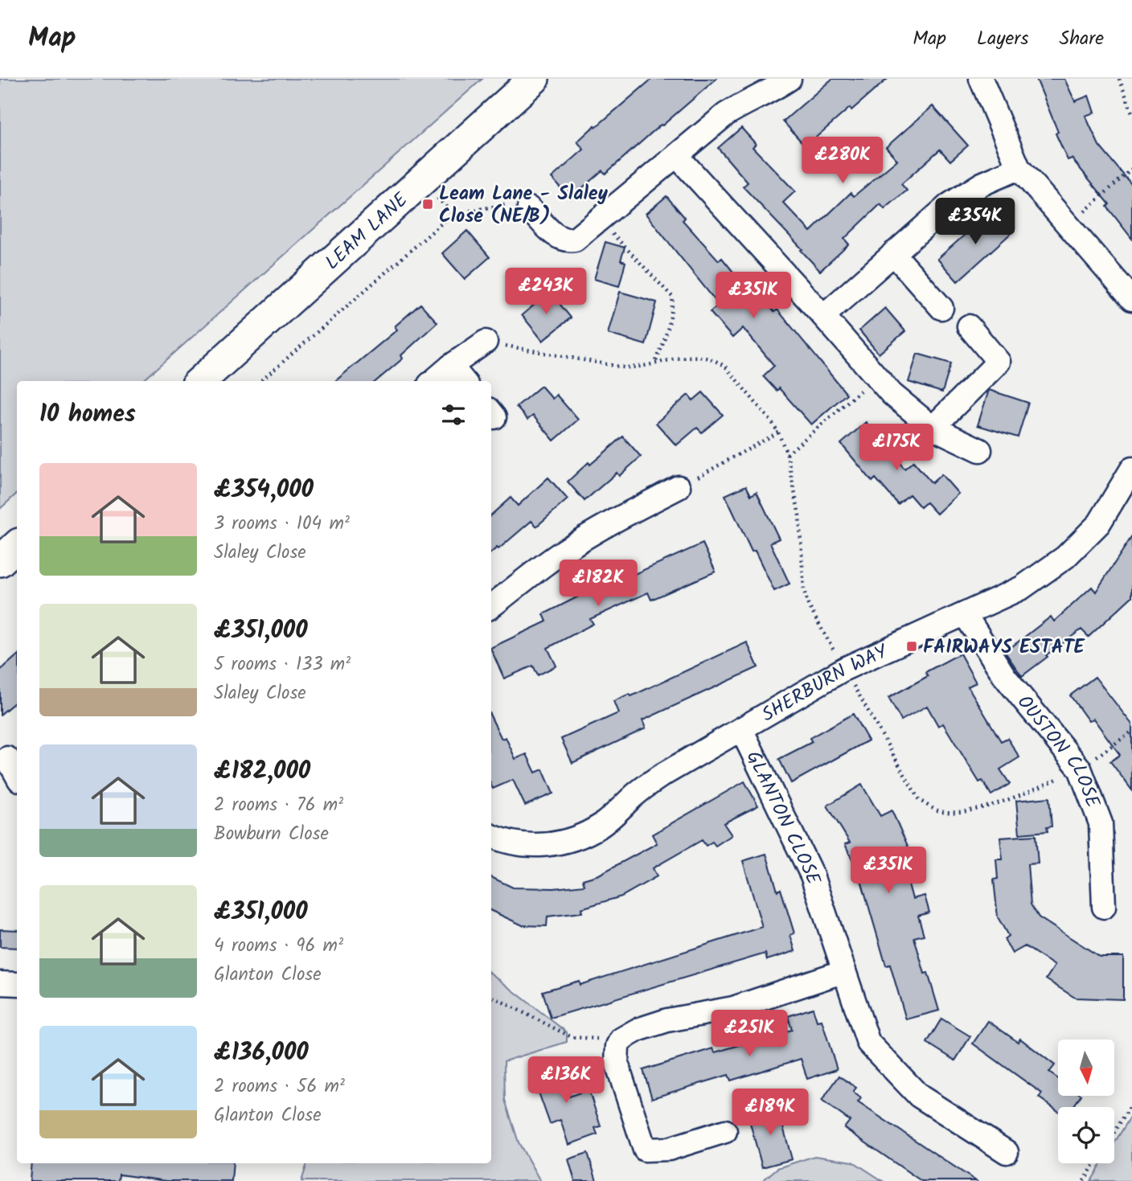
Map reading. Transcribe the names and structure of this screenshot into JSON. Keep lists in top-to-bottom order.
{
  "streets": {
    "main road": ["LEAM LANE"],
    "street": ["SHERBURN WAY", "OUSTON CLOSE", "GLANTON CLOSE"]
  },
  "crossings": [
    ["SHERBURN WAY", "OUSTON CLOSE"],
    ["SHERBURN WAY", "GLANTON CLOSE"]
  ],
  "places": {
    "transit": ["Leam Lane - Slaley Close (NE/B)", "FAIRWAYS ESTATE"]
  },
  "north": "bottom",
  "page": {
    "header": "Map",
    "nav": ["Map", "Layers", "Share"],
    "price": [
      "£280K",
      "£354K",
      "£243K",
      "£351K",
      "£175K",
      "£182K",
      "£351K",
      "£251K",
      "£136K",
      "£189K"
    ],
    "heading": "10 homes",
    "list": [
      {
        "name": "£354,000",
        "note": "3 rooms · 104 m² · Slaley Close"
      },
      {
        "name": "£351,000",
        "note": "5 rooms · 133 m² · Slaley Close"
      },
      {
        "name": "£182,000",
        "note": "2 rooms · 76 m² · Bowburn Close"
      },
      {
        "name": "£351,000",
        "note": "4 rooms · 96 m² · Glanton Close"
      },
      {
        "name": "£136,000",
        "note": "2 rooms · 56 m² · Glanton Close"
      }
    ]
  }
}
